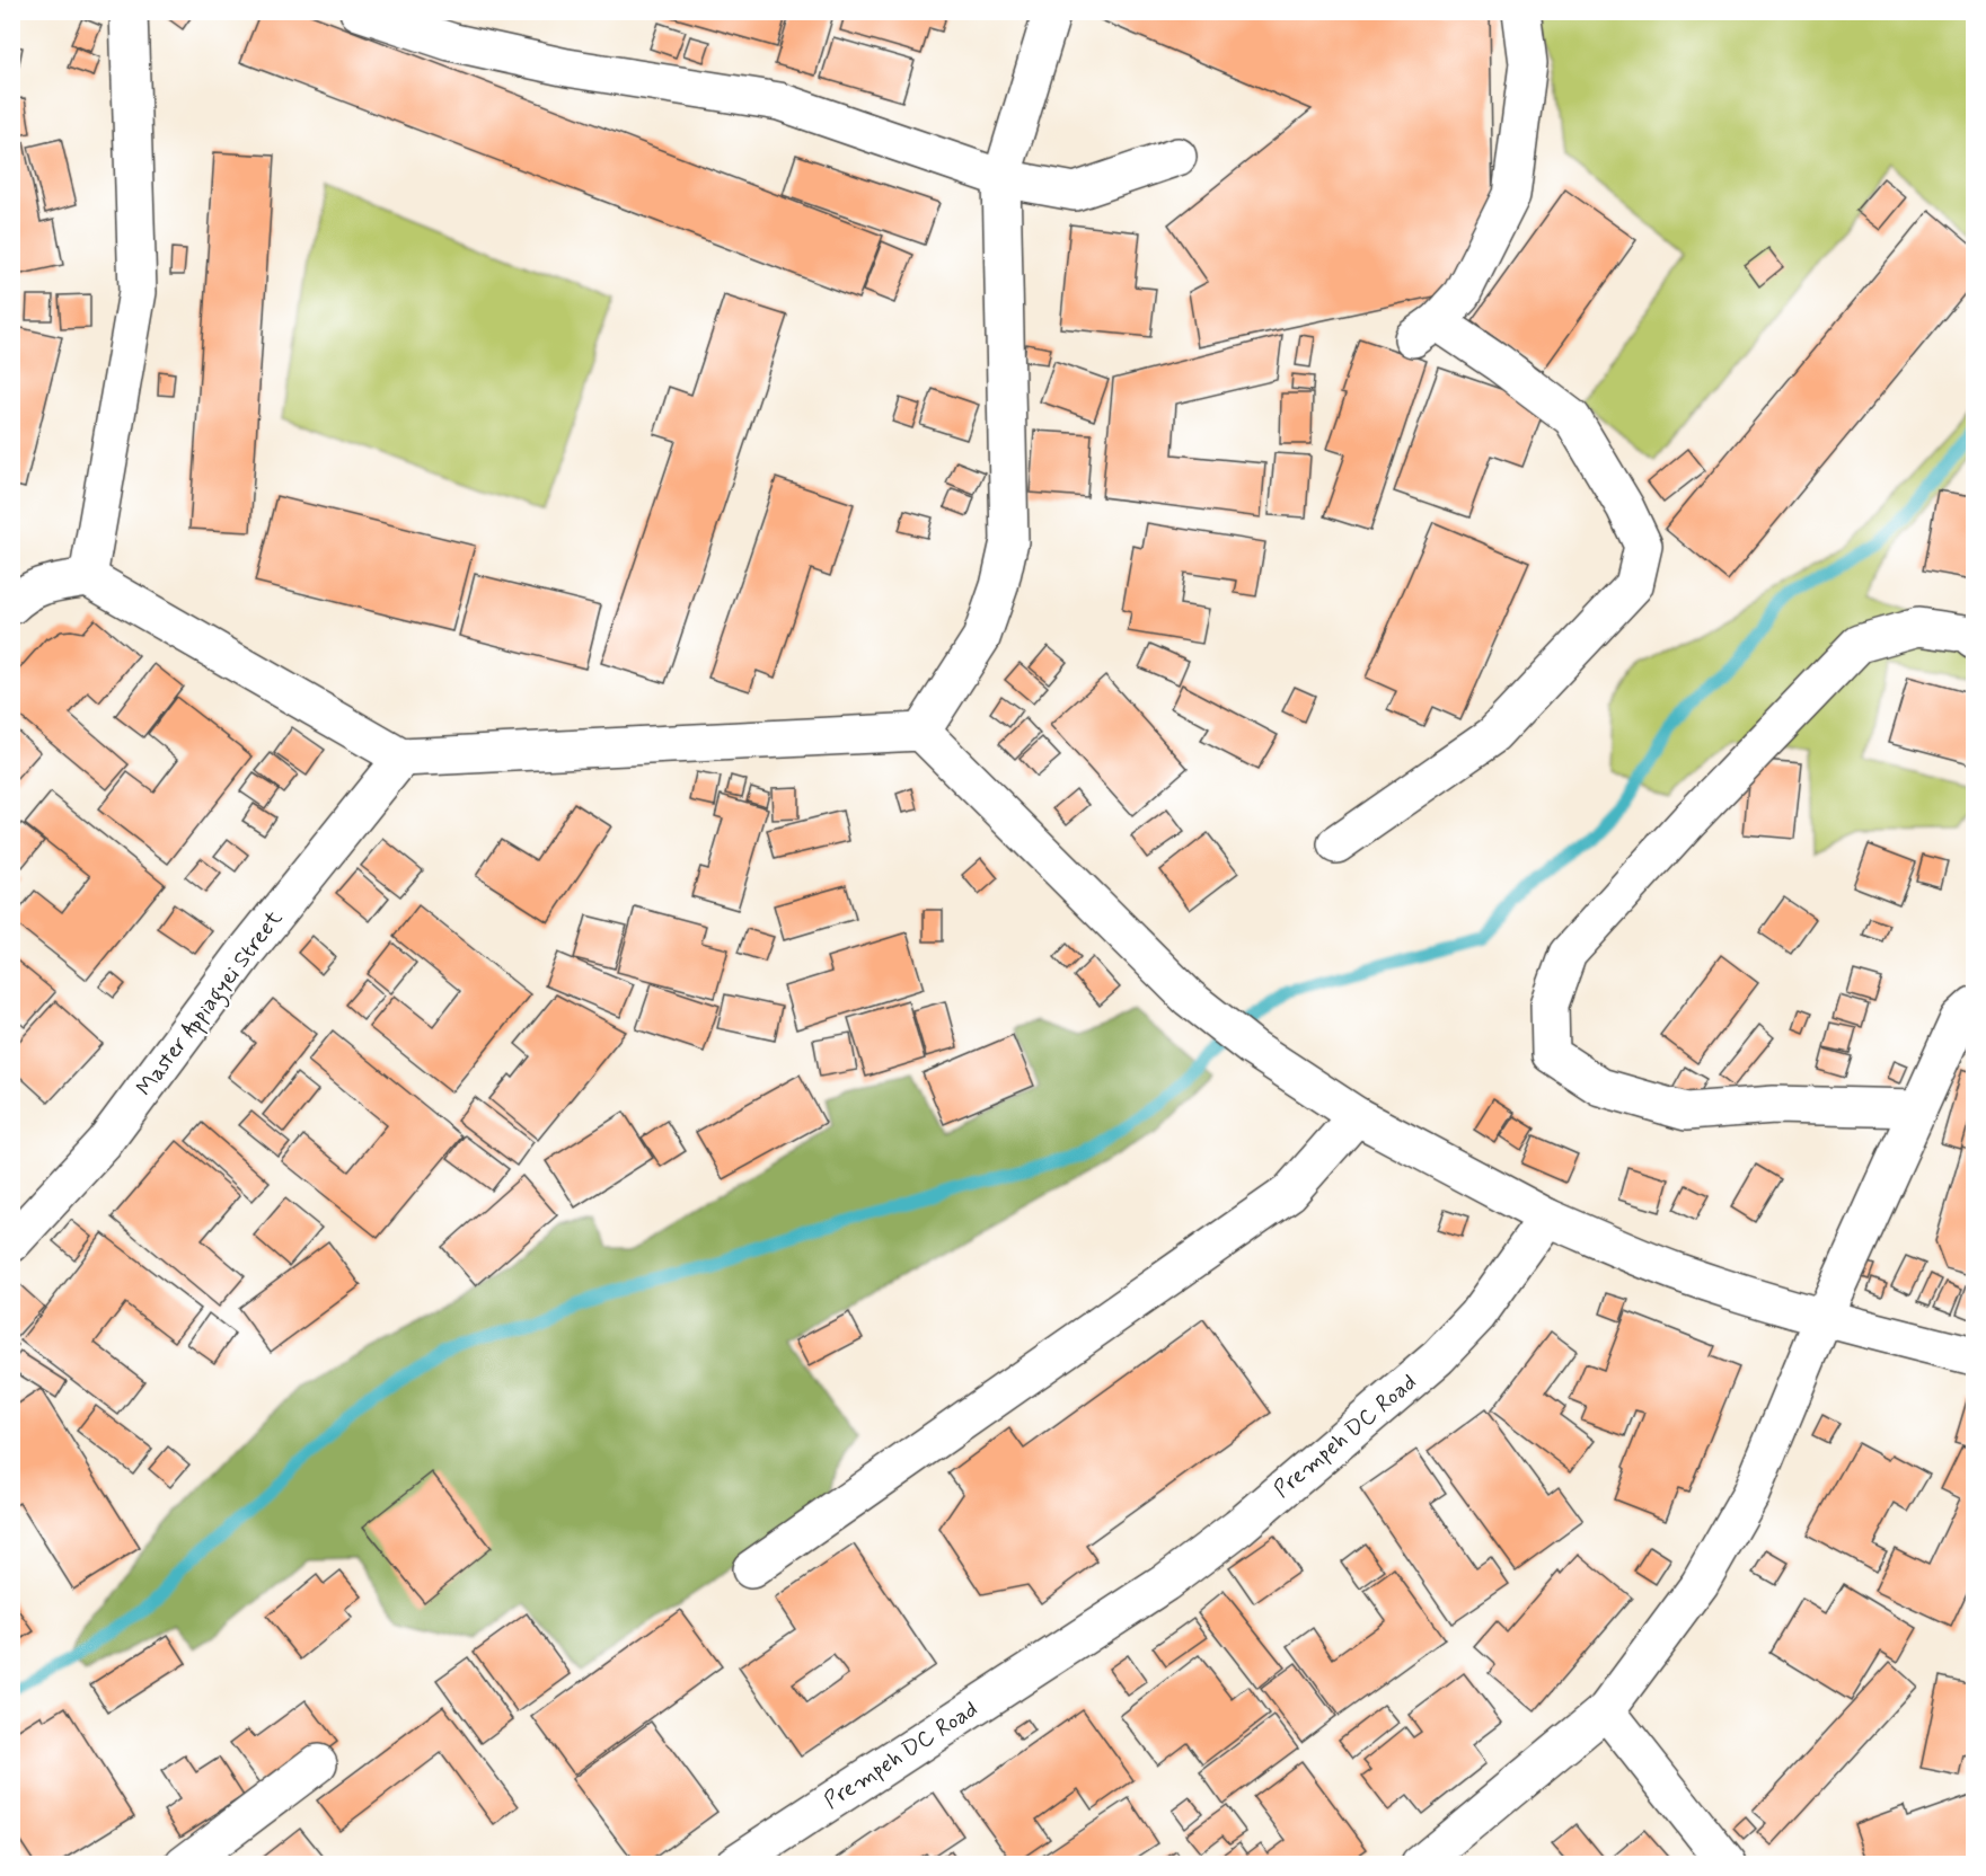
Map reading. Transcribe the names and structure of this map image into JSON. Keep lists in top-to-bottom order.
{
  "streets": {
    "street": ["Master Appiagyei Street", "Prempeh DC Road"]
  }
}
